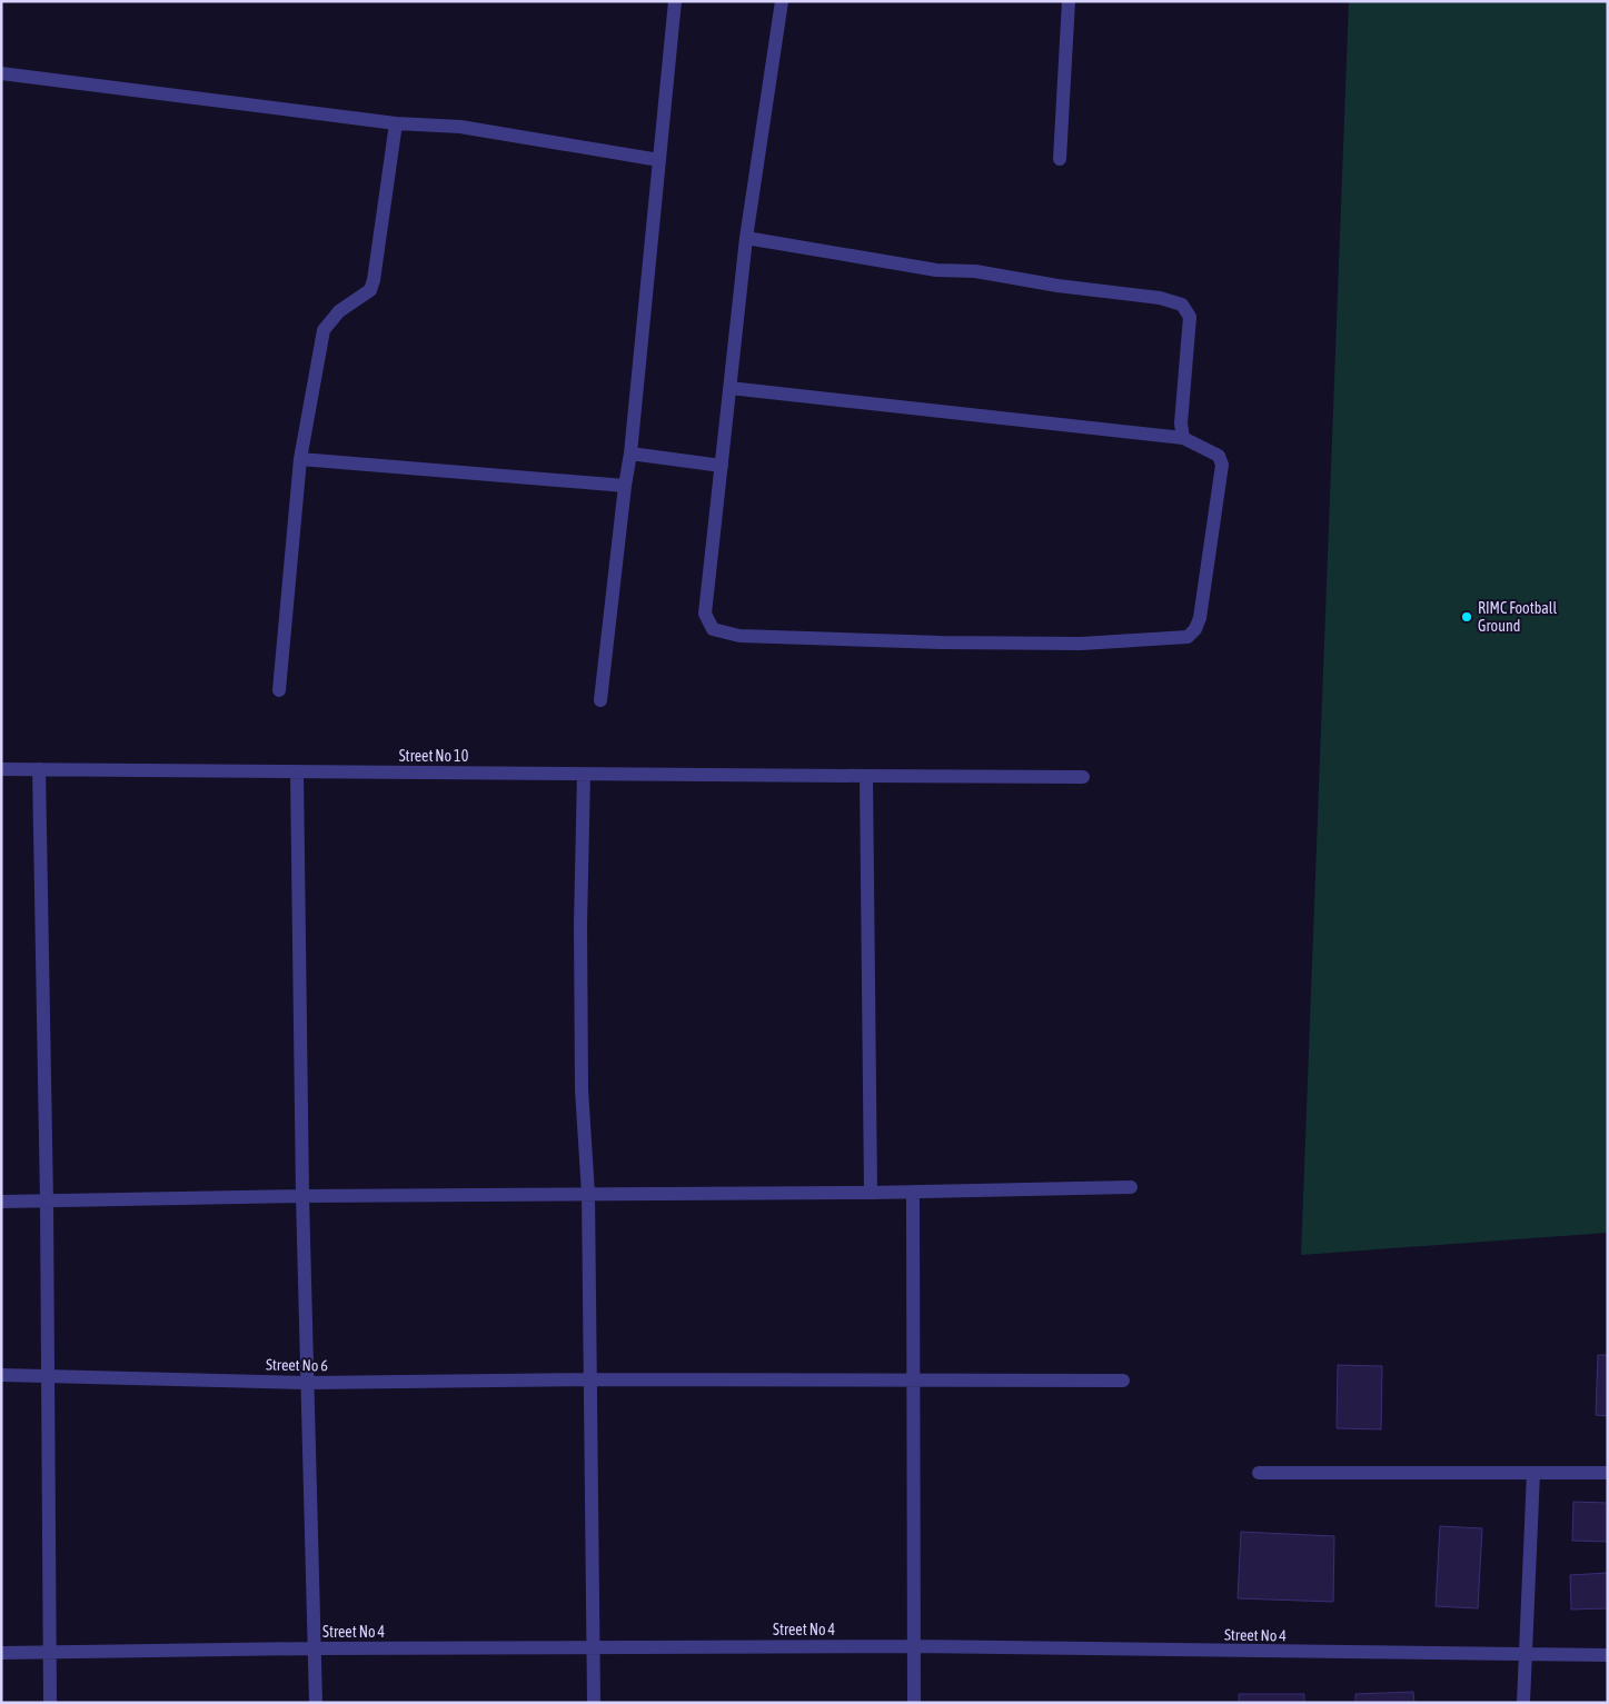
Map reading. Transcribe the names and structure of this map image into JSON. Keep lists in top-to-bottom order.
{
  "streets": {
    "street": ["Street No 10", "Street No 6", "Street No 4"]
  },
  "places": ["RIMC Football Ground"]
}
